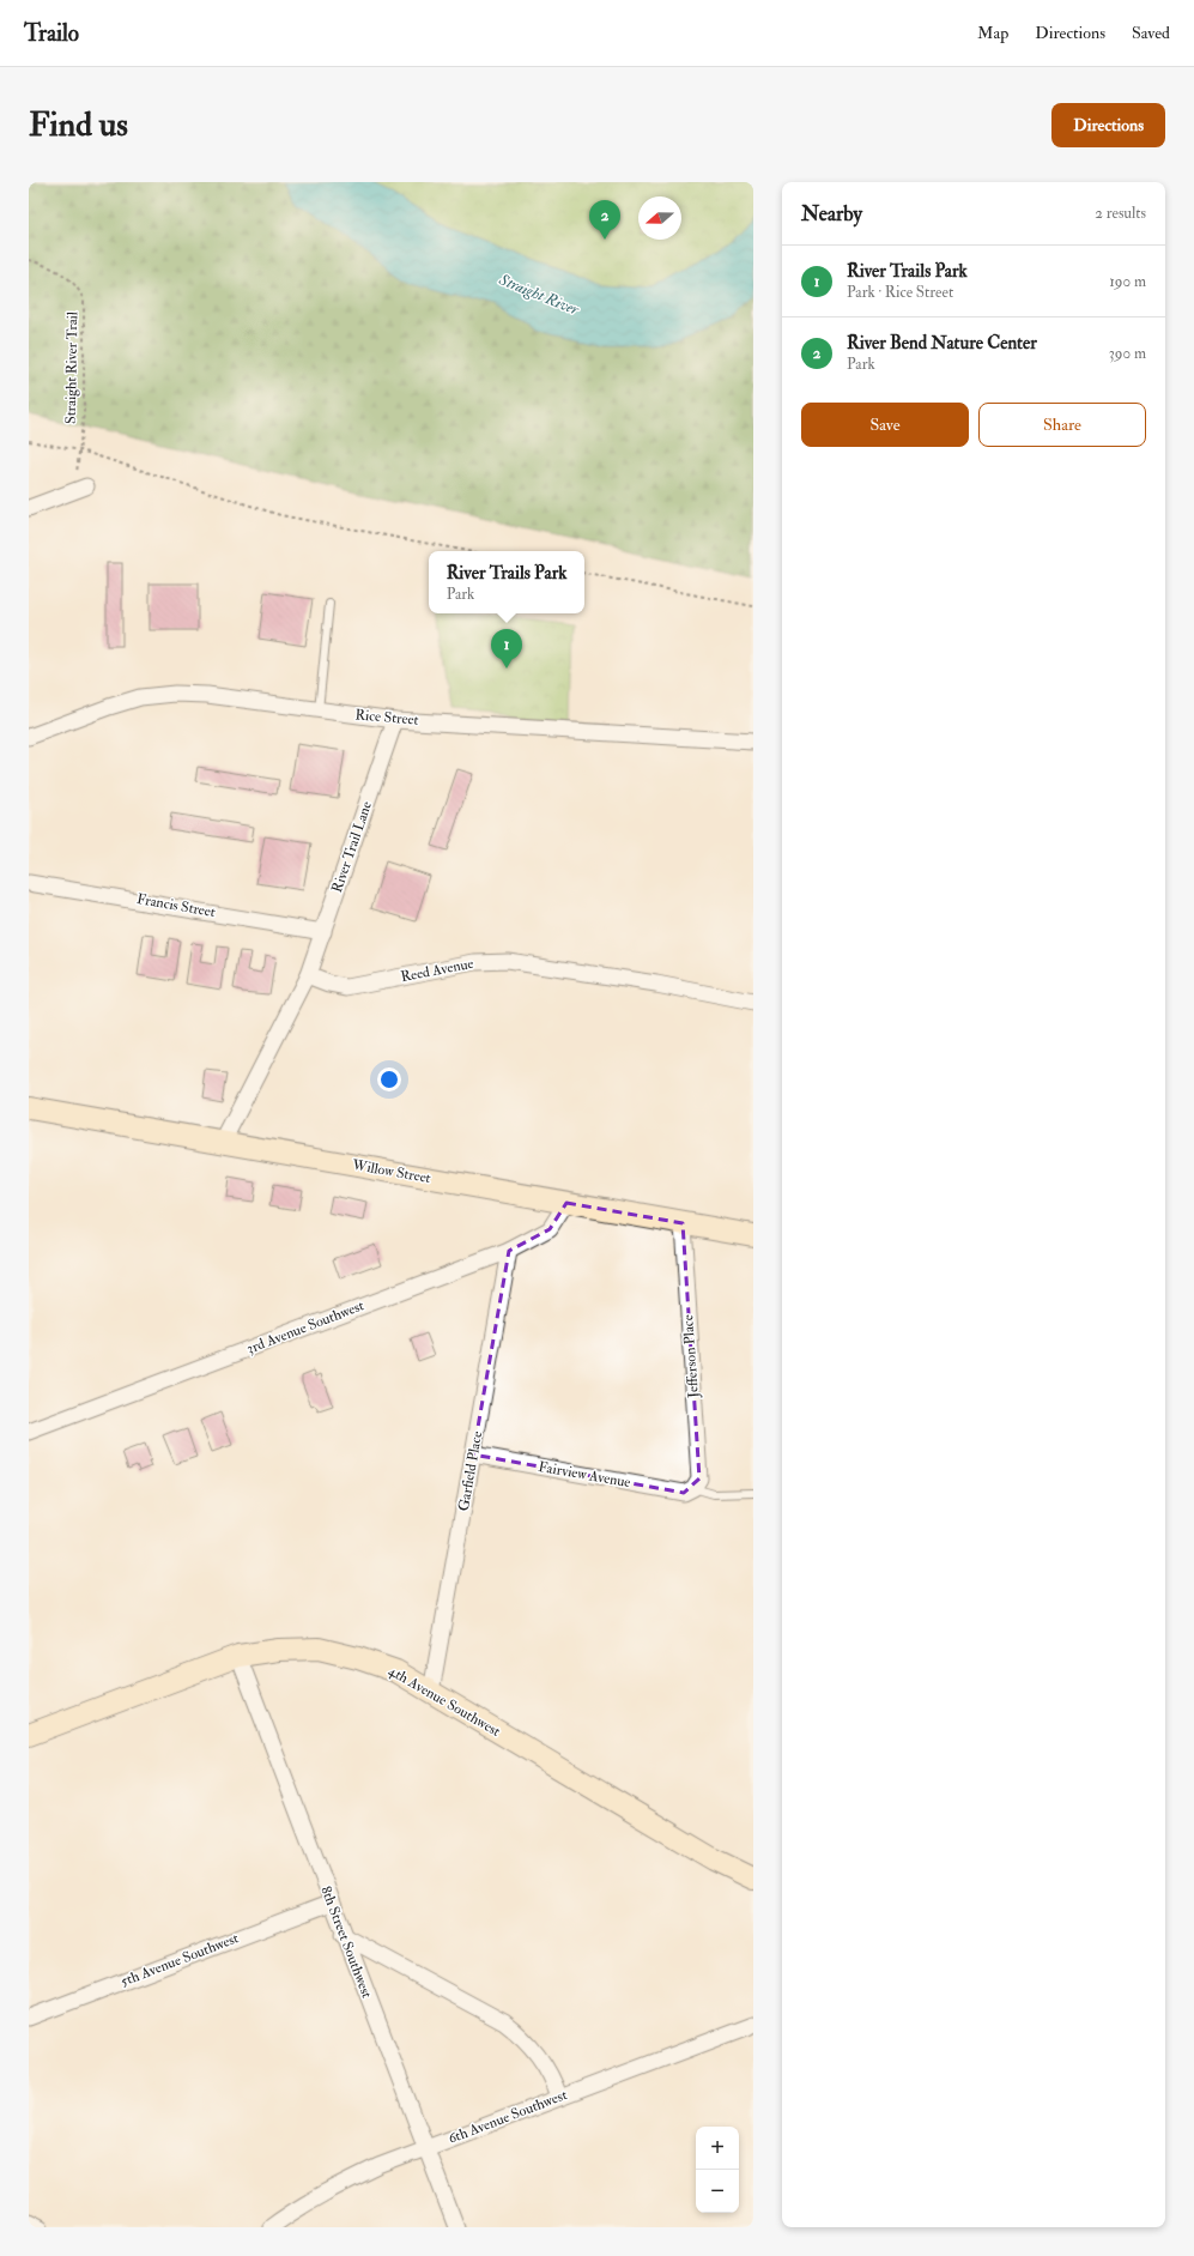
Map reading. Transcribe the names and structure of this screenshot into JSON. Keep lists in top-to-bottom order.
{
  "streets": {
    "street": [
      "Rice Street",
      "River Trail Lane",
      "Francis Street",
      "Reed Avenue",
      "Willow Street",
      "3rd Avenue Southwest",
      "Jefferson Place",
      "Garfield Place",
      "Fairview Avenue",
      "4th Avenue Southwest",
      "8th Street Southwest",
      "5th Avenue Southwest",
      "6th Avenue Southwest"
    ],
    "path": ["Straight River Trail"]
  },
  "crossings": [
    ["Rice Street", "River Trail Lane"],
    ["River Trail Lane", "Francis Street"],
    ["River Trail Lane", "Reed Avenue"],
    ["Willow Street", "3rd Avenue Southwest"],
    ["Willow Street", "Jefferson Place"],
    ["3rd Avenue Southwest", "Garfield Place"],
    ["Jefferson Place", "Fairview Avenue"],
    ["Garfield Place", "Fairview Avenue"],
    ["Garfield Place", "4th Avenue Southwest"],
    ["4th Avenue Southwest", "8th Street Southwest"],
    ["8th Street Southwest", "5th Avenue Southwest"],
    ["8th Street Southwest", "6th Avenue Southwest"]
  ],
  "water": ["Straight River"],
  "north": "left",
  "page": {
    "header": "Trailo",
    "nav": ["Map", "Directions", "Saved"],
    "buttons": [
      "Directions",
      ["Save", "Share"]
    ],
    "title": "Find us",
    "heading": ["Nearby", "2 results"],
    "pins": ["2", "1"],
    "list": [
      {
        "mark": "1",
        "name": "River Trails Park",
        "note": "Park · Rice Street",
        "value": "190 m"
      },
      {
        "mark": "2",
        "name": "River Bend Nature Center",
        "note": "Park",
        "value": "390 m"
      }
    ],
    "popup": ["River Trails Park", "Park"],
    "map_buttons": ["+", "−"]
  }
}
